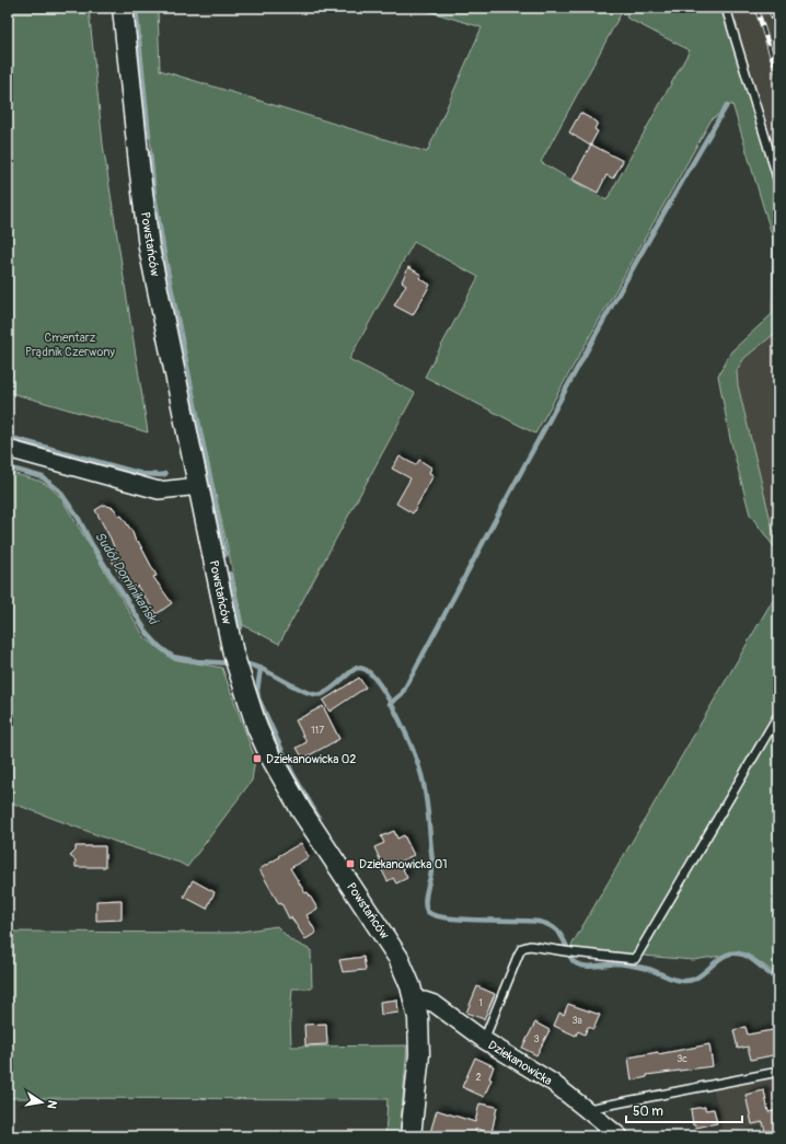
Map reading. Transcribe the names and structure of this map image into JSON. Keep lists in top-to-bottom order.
{
  "streets": {
    "street": ["Powstańców", "Dziekanowicka"]
  },
  "crossings": [
    ["Powstańców", "Dziekanowicka"]
  ],
  "water": ["Sudół Dominikański"],
  "parks": ["Cmentarz Prądnik Czerwony"],
  "places": {
    "transit": ["Dziekanowicka 02", "Dziekanowicka 01"]
  },
  "house_numbers": [
    "117",
    "1",
    "3a",
    "3",
    "3c",
    "2"
  ],
  "scale_bar": "50 m",
  "north": "right"
}
